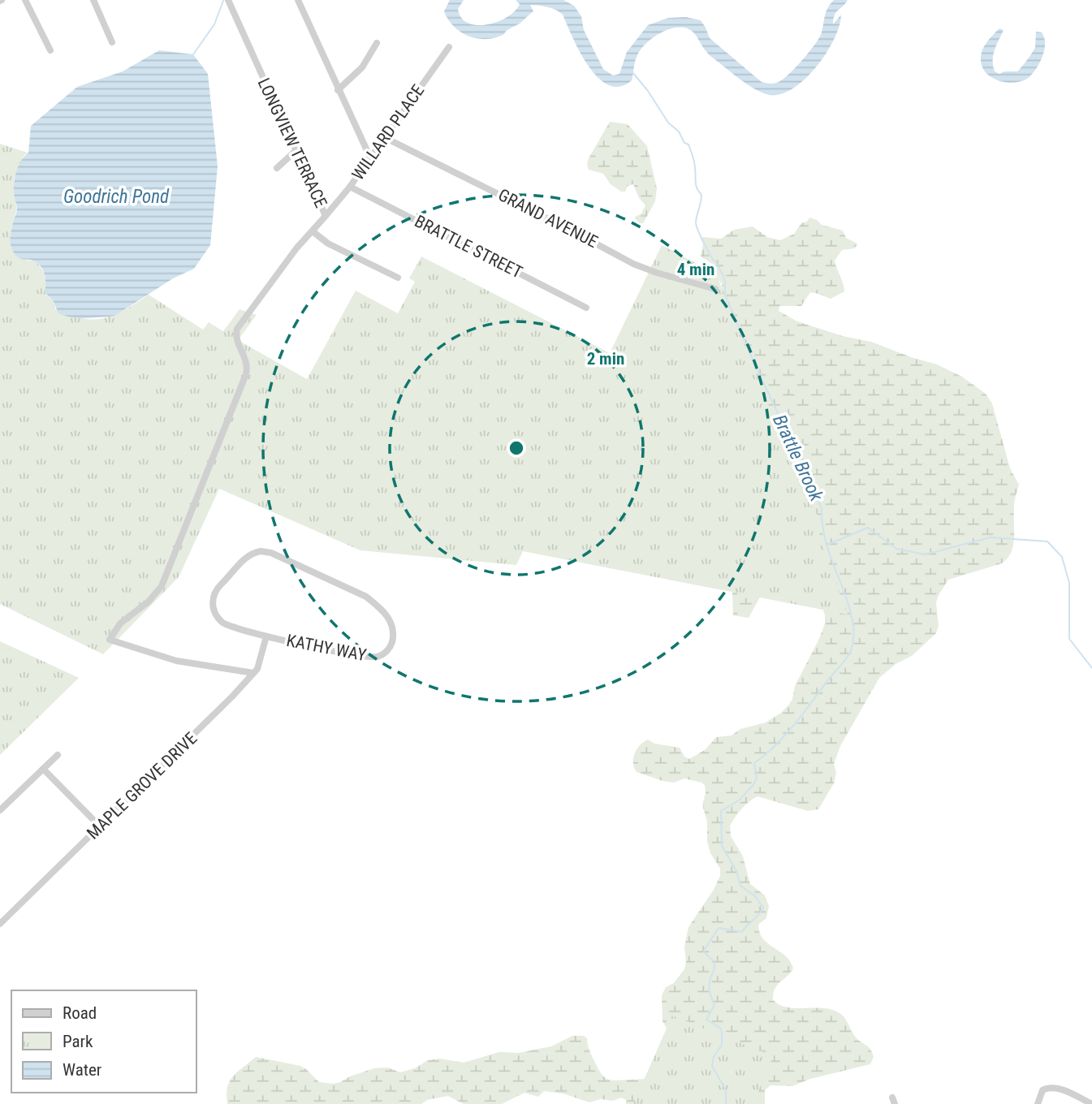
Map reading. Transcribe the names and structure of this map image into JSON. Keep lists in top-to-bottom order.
{
  "streets": {
    "street": [
      "WILLARD PLACE",
      "LONGVIEW TERRACE",
      "GRAND AVENUE",
      "BRATTLE STREET",
      "KATHY WAY",
      "MAPLE GROVE DRIVE"
    ]
  },
  "crossings": [
    ["WILLARD PLACE", "LONGVIEW TERRACE"],
    ["WILLARD PLACE", "GRAND AVENUE"],
    ["WILLARD PLACE", "BRATTLE STREET"],
    ["LONGVIEW TERRACE", "MAPLE GROVE DRIVE"],
    ["KATHY WAY", "MAPLE GROVE DRIVE"]
  ],
  "water": ["Goodrich Pond", "Brattle Brook"],
  "legend": ["Road", "Park", "Water"],
  "rings": ["4 min", "2 min"]
}
